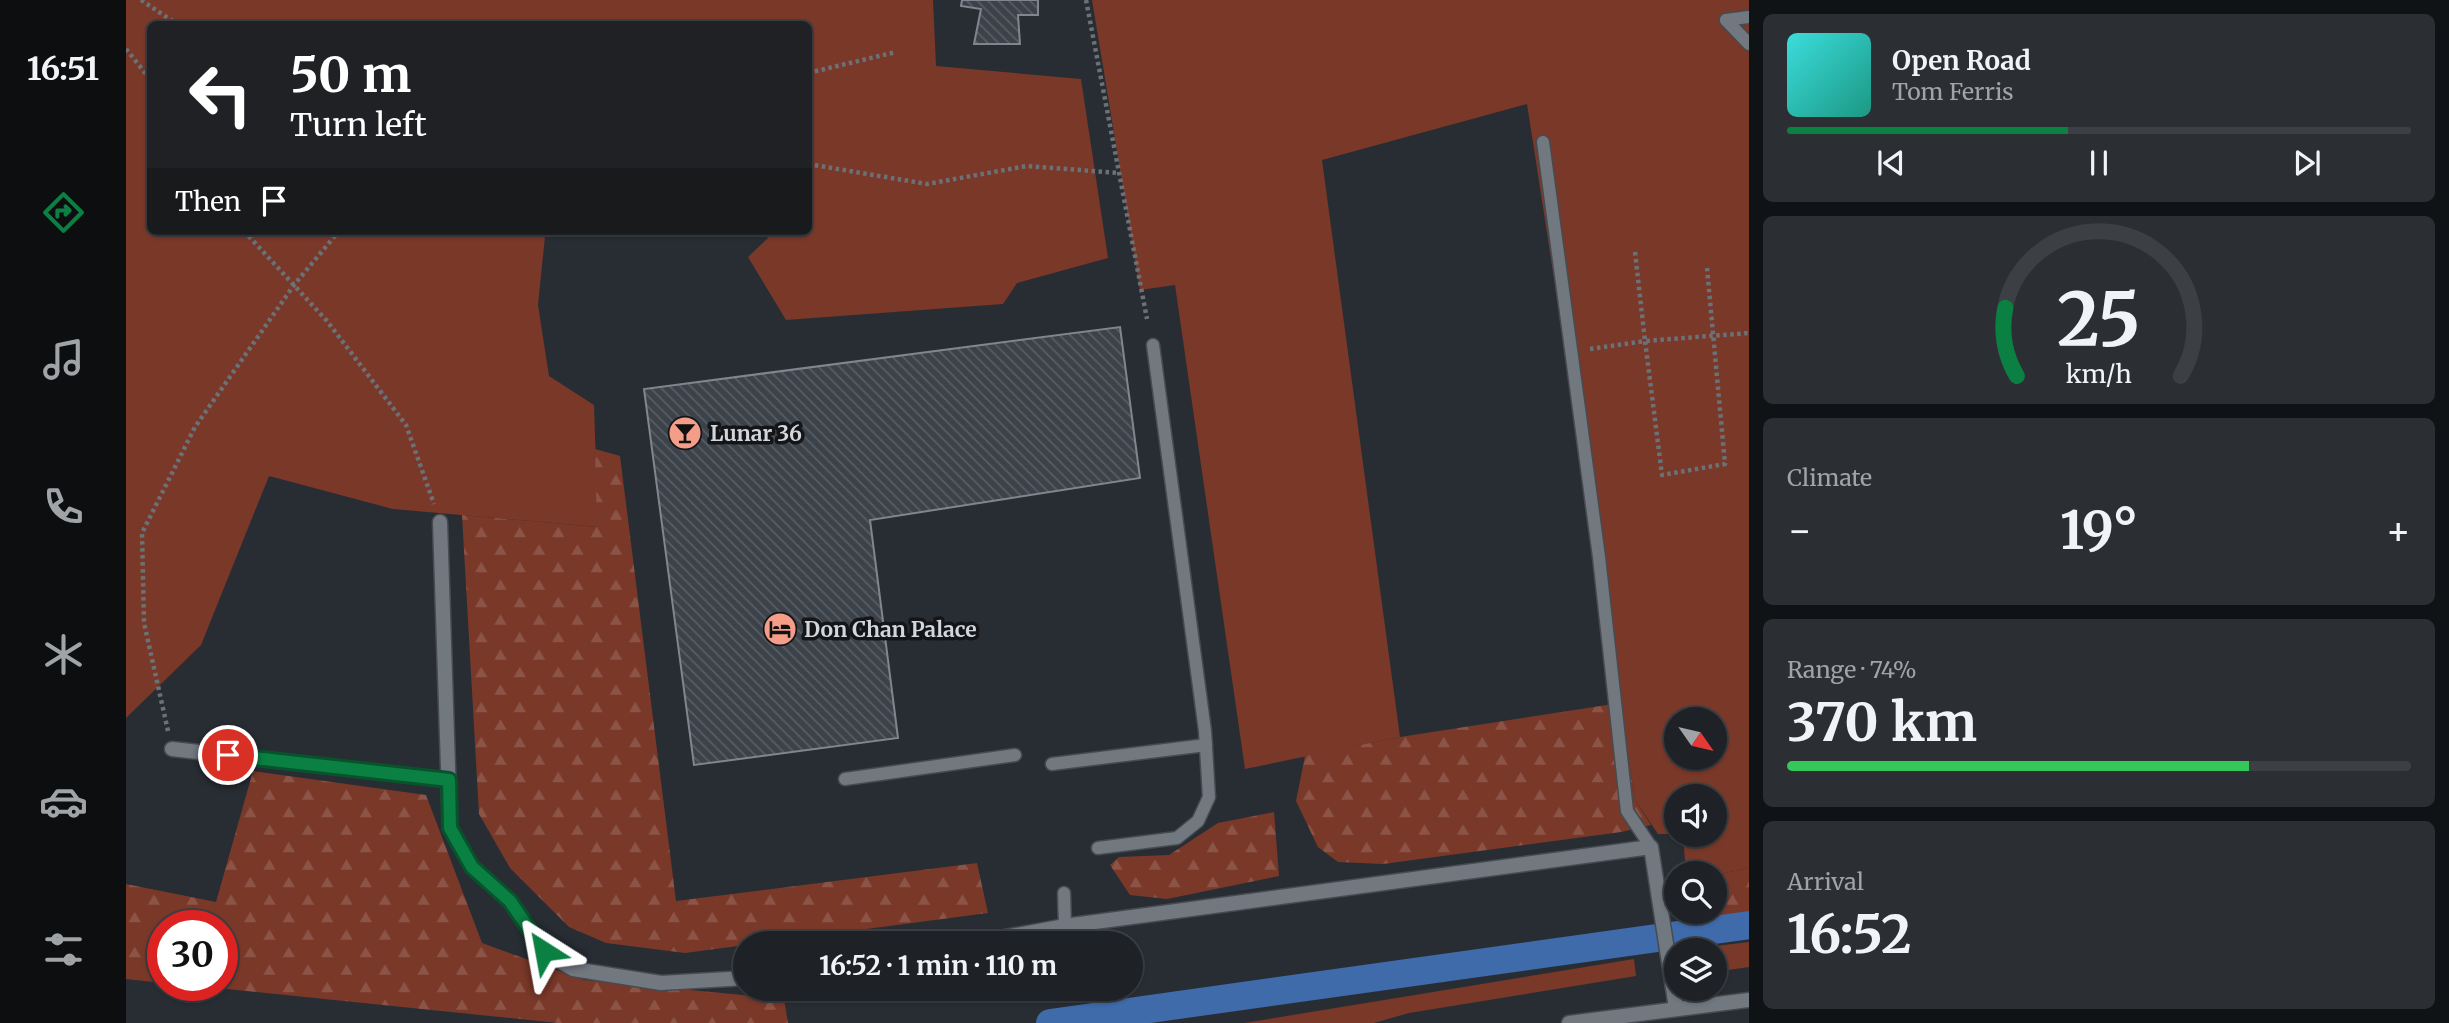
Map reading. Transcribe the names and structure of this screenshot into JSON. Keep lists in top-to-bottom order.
{
  "places": {
    "bar": ["Lunar 36"],
    "hotel": ["Don Chan Palace"]
  },
  "north": "bottom right",
  "page": {
    "tabs": "16:51",
    "turn": ["50 m", "Turn left"],
    "song": ["Open Road", "Tom Ferris"],
    "then": "Then",
    "tile": [
      "Climate",
      ["Range · 74%", "370 km"],
      ["Arrival", "16:52"]
    ],
    "heat": ["−", "19°", "+"],
    "limit": "30",
    "trip": "16:52 · 1 min · 110 m",
    "gauge": ["25", "km/h"]
  }
}
